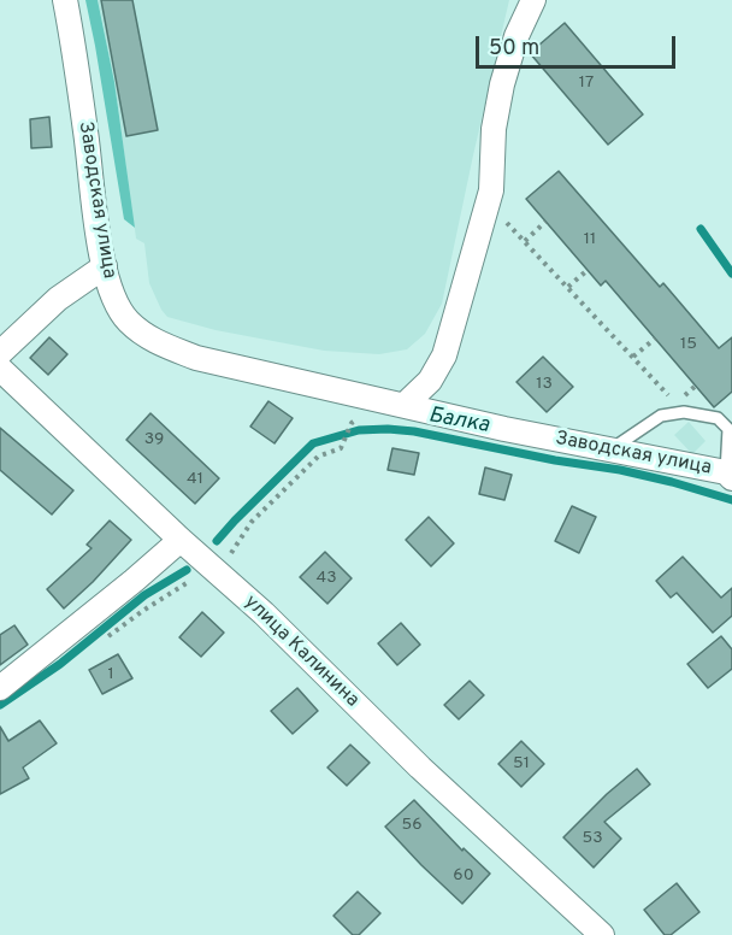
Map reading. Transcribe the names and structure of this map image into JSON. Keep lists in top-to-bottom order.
{
  "streets": {
    "street": ["Заводская улица", "улица Калинина"]
  },
  "water": ["Балка"],
  "house_numbers": [
    "17",
    "11",
    "15",
    "13",
    "39",
    "41",
    "43",
    "1",
    "51",
    "56",
    "53",
    "60"
  ],
  "scale_bar": "50 m"
}
